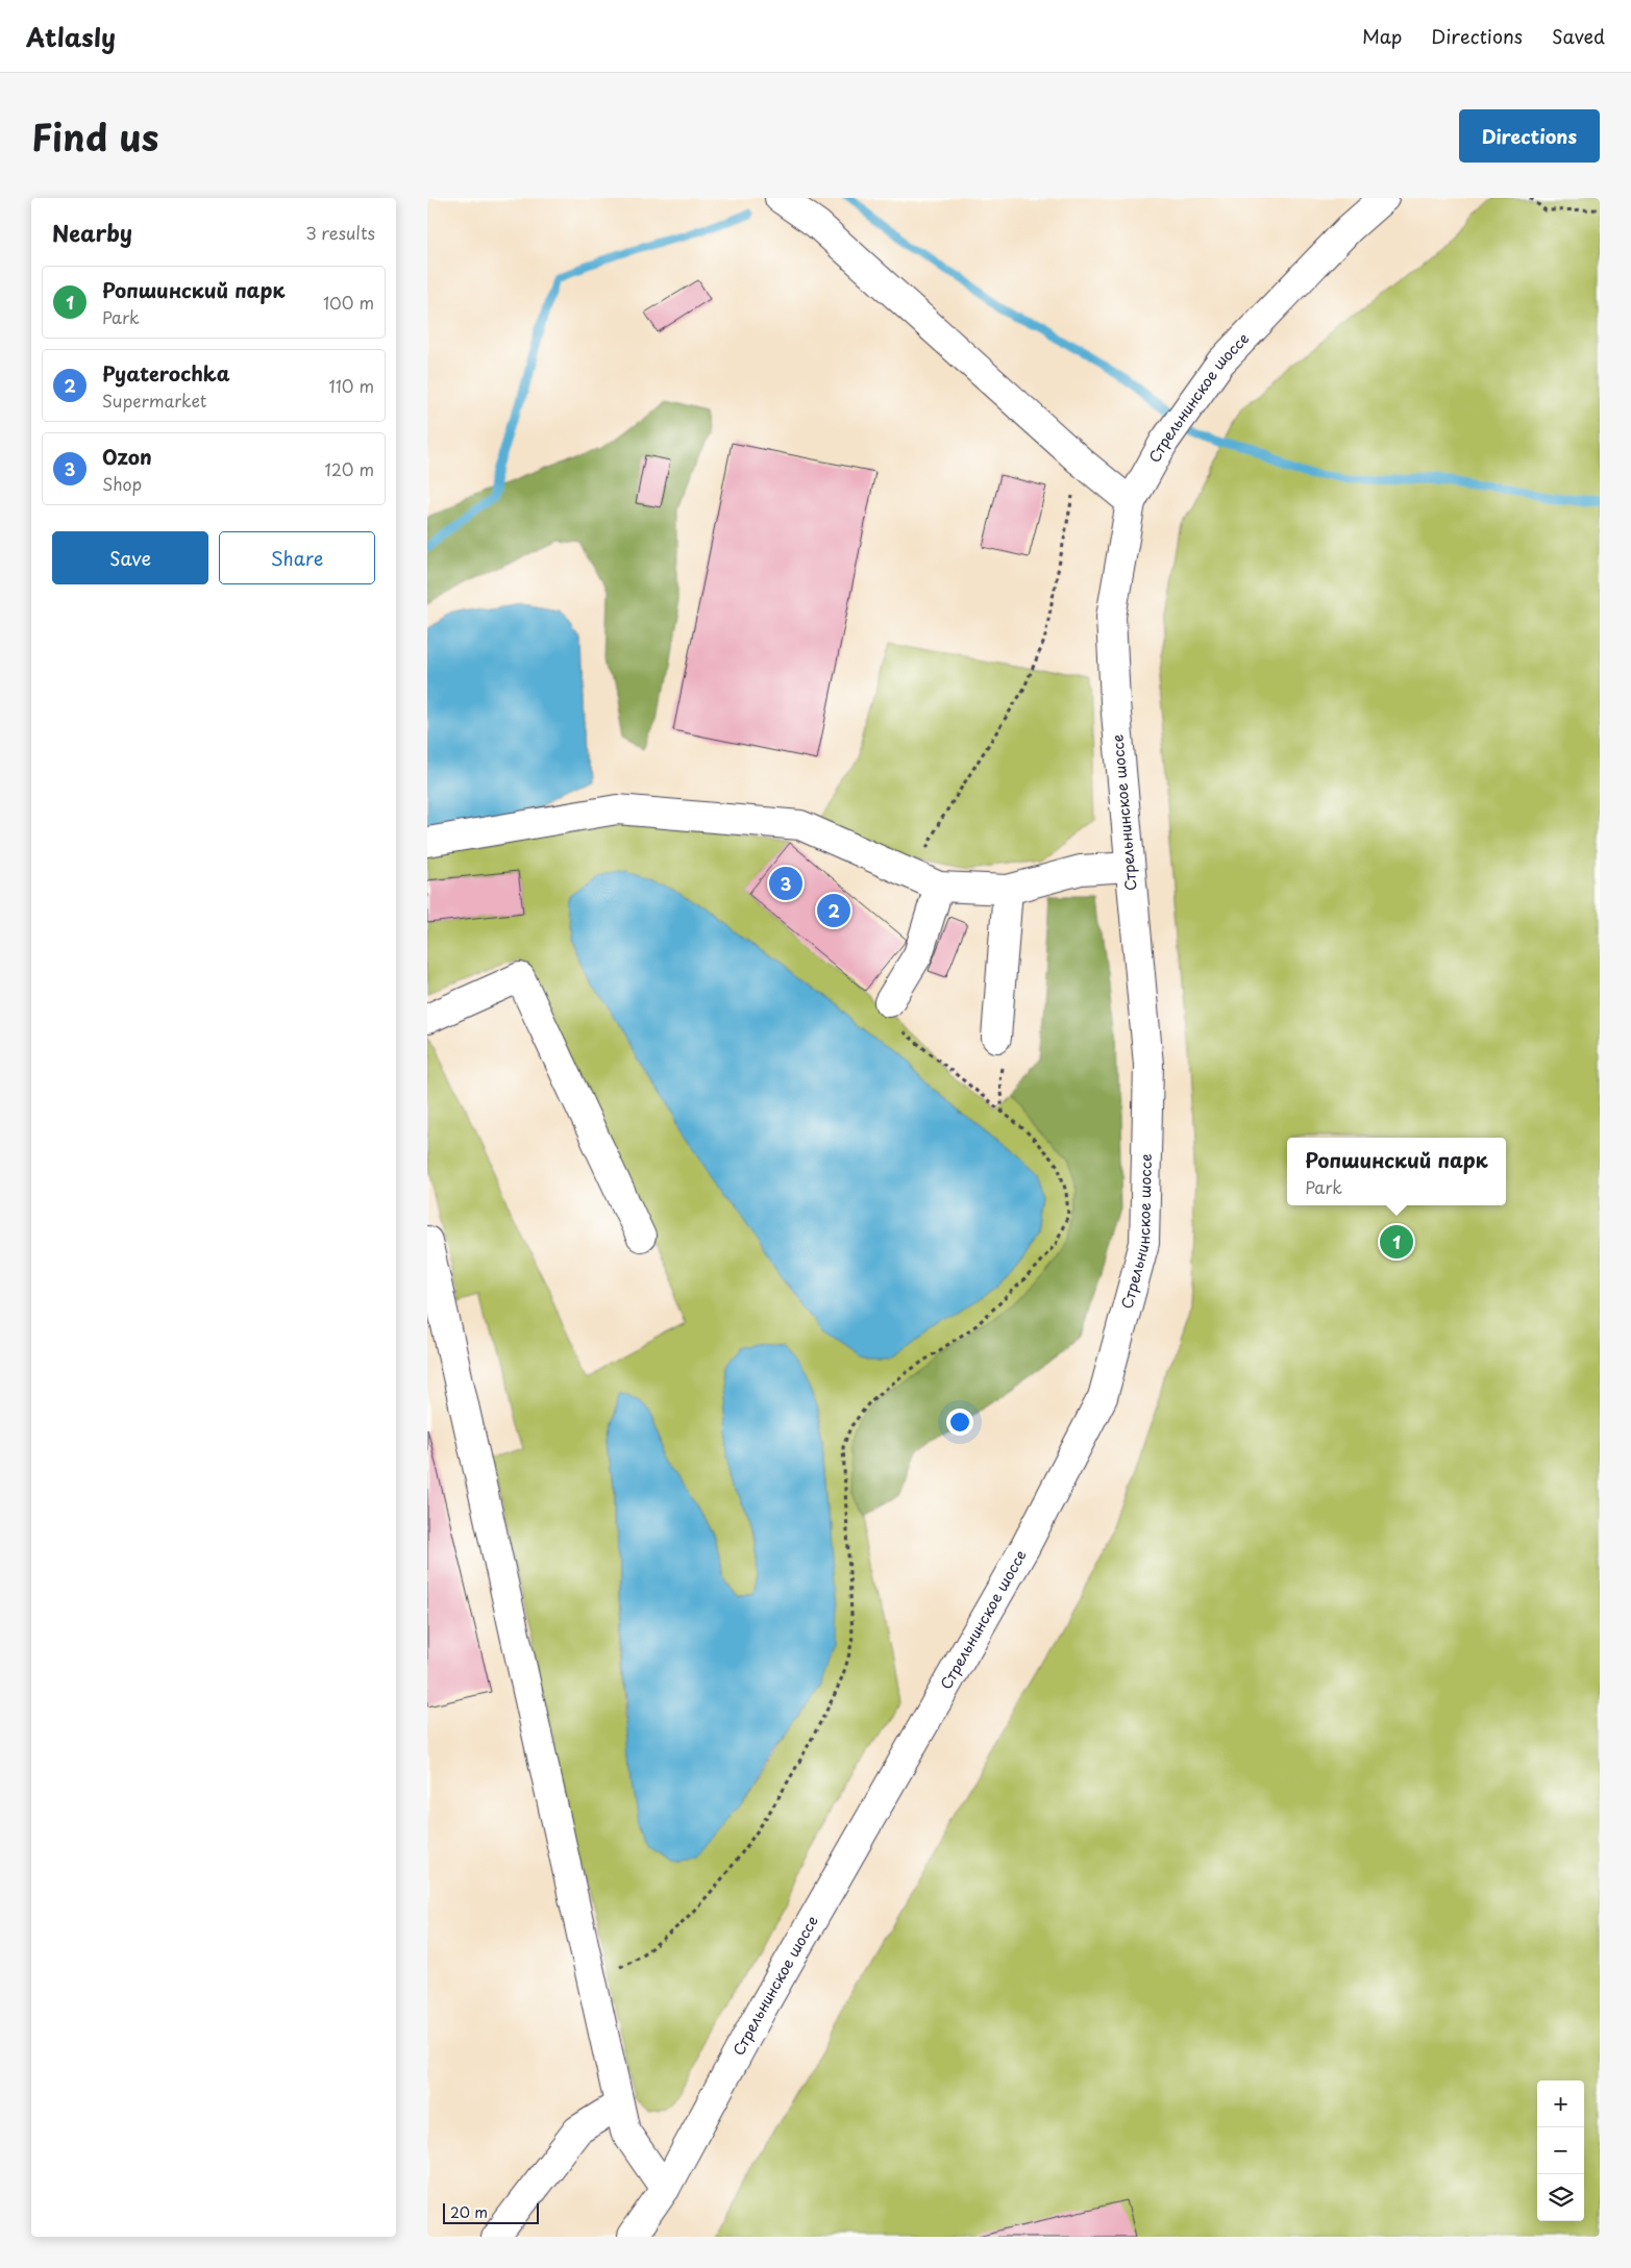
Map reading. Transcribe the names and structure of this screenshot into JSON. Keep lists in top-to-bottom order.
{
  "streets": {
    "main road": ["Стрельнинское шоссе"]
  },
  "scale_bar": "20 m",
  "page": {
    "header": "Atlasly",
    "nav": ["Map", "Directions", "Saved"],
    "title": "Find us",
    "buttons": [
      "Directions",
      ["Save", "Share"]
    ],
    "heading": ["Nearby", "3 results"],
    "list": [
      {
        "mark": "1",
        "name": "Ропшинский парк",
        "note": "Park",
        "value": "100 m"
      },
      {
        "mark": "2",
        "name": "Pyaterochka",
        "note": "Supermarket",
        "value": "110 m"
      },
      {
        "mark": "3",
        "name": "Ozon",
        "note": "Shop",
        "value": "120 m"
      }
    ],
    "pins": ["3", "2", "1"],
    "popup": ["Ропшинский парк", "Park"],
    "map_buttons": ["+", "−"],
    "scale": "20 m"
  }
}
